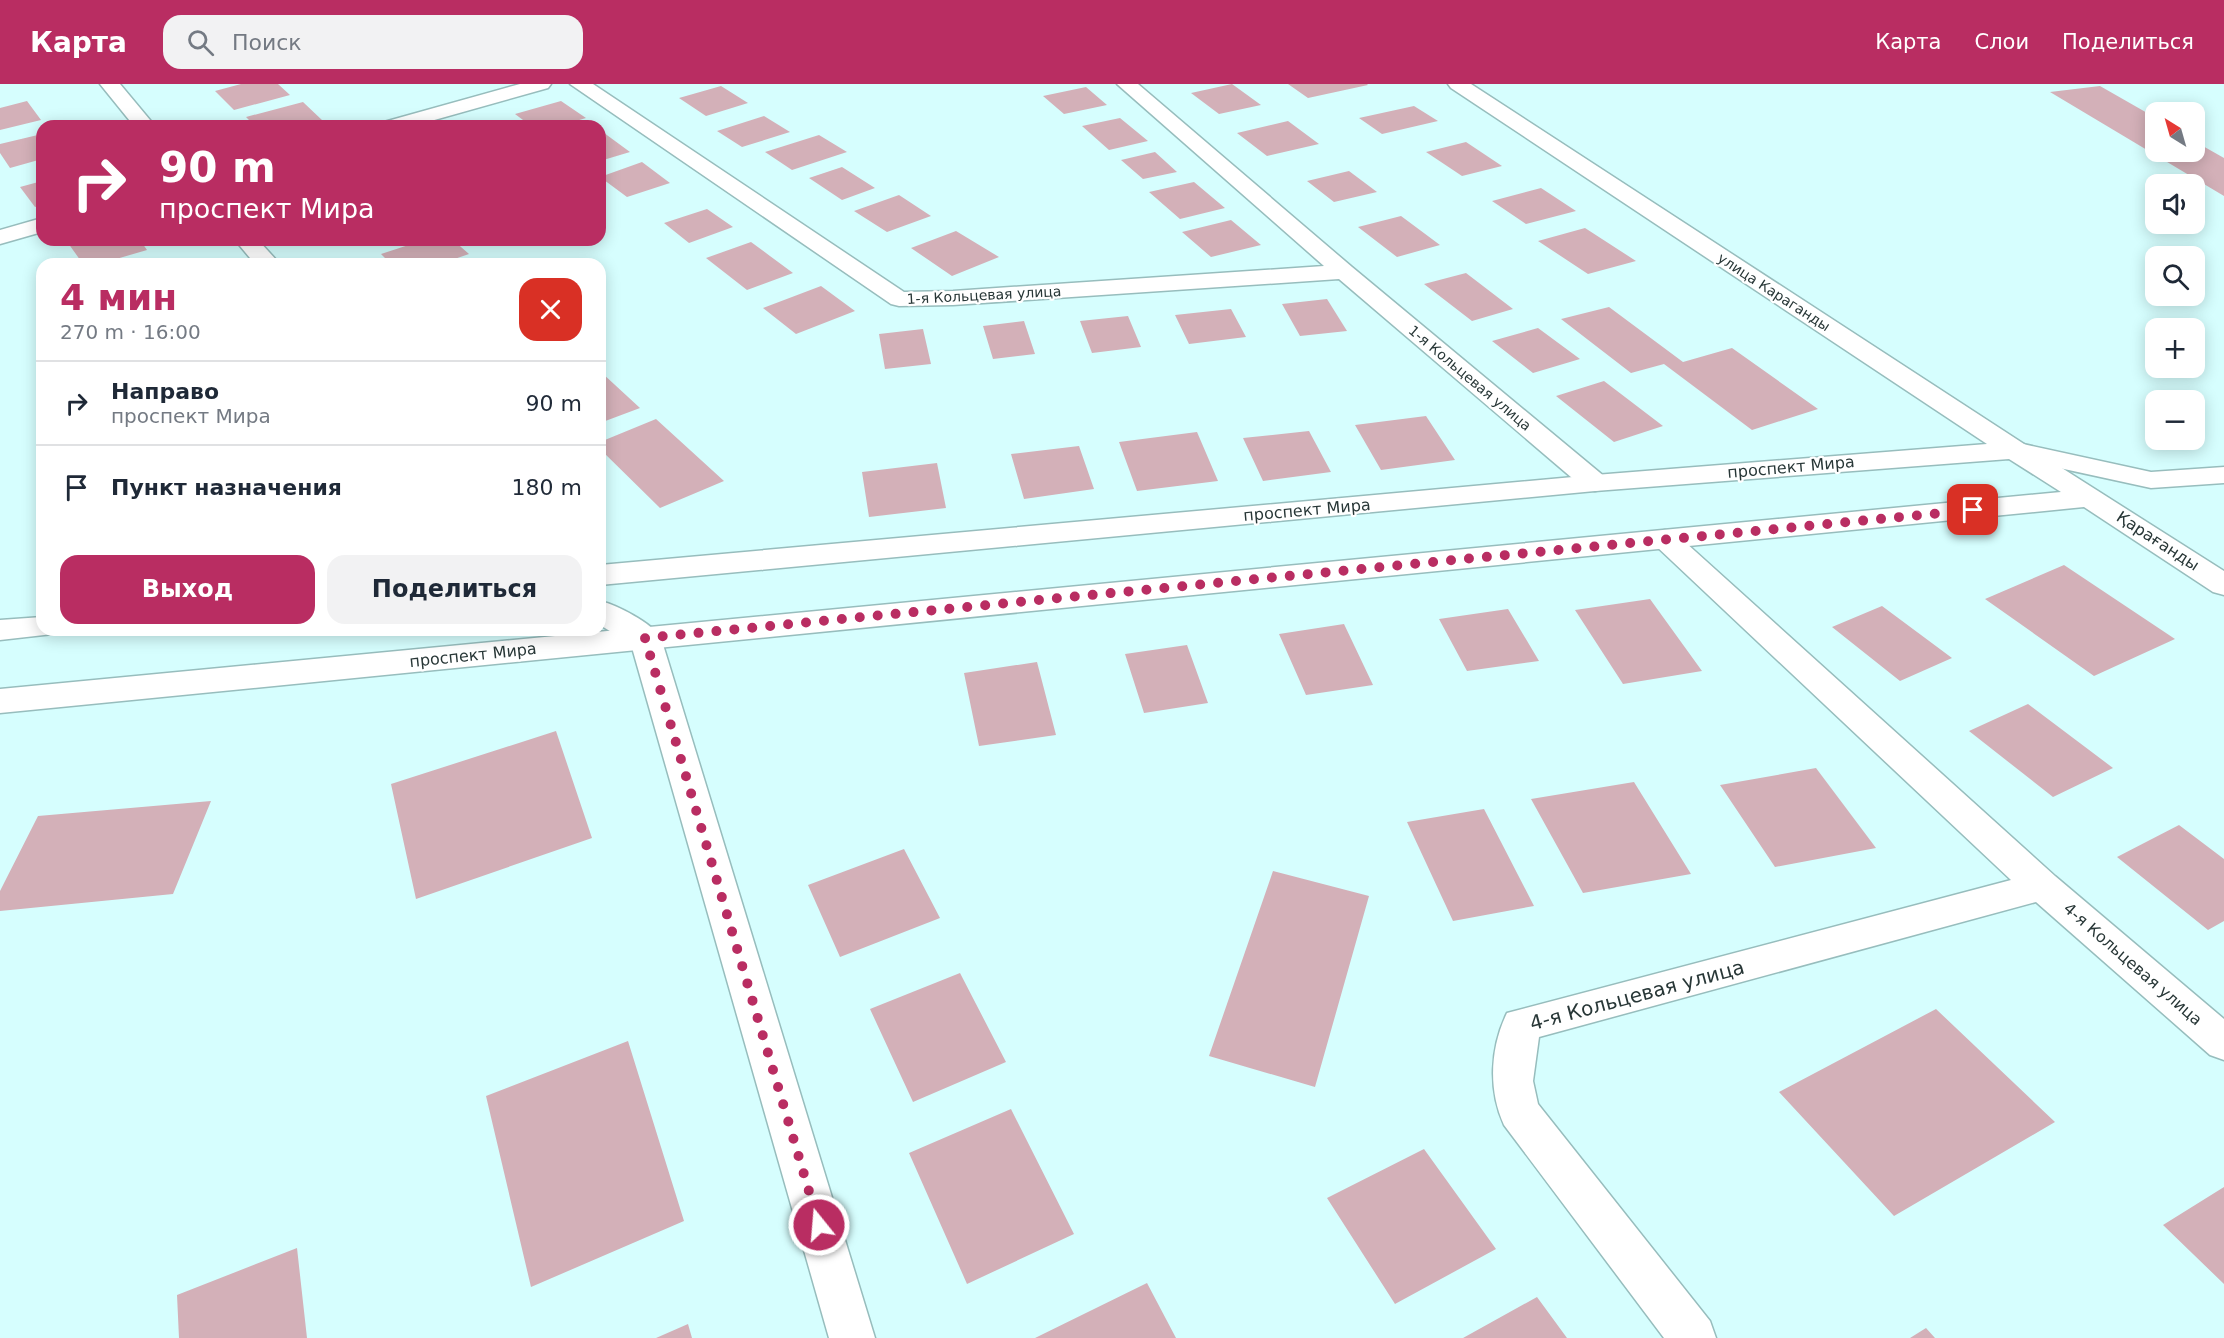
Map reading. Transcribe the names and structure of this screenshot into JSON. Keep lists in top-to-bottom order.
{
  "streets": {
    "street": [
      "улица Караганды",
      "1-я Кольцевая улица",
      "проспект Мира",
      "Қарағанды",
      "4-я Кольцевая улица"
    ]
  },
  "crossings": [
    ["улица Караганды", "проспект Мира"],
    ["улица Караганды", "Қарағанды"],
    ["1-я Кольцевая улица", "проспект Мира"],
    ["проспект Мира", "Қарағанды"],
    ["проспект Мира", "4-я Кольцевая улица"]
  ],
  "north": "top left",
  "page": {
    "header": "Карта",
    "search": "Поиск",
    "nav": ["Карта", "Слои", "Поделиться"],
    "map_buttons": ["+", "−"],
    "turn": ["90 m", "проспект Мира"],
    "heading": ["4 мин", "270 m · 16:00"],
    "list": [
      {
        "name": "Направо",
        "note": "проспект Мира",
        "value": "90 m"
      },
      {
        "name": "Пункт назначения",
        "value": "180 m"
      }
    ],
    "buttons": ["Выход", "Поделиться"]
  }
}
